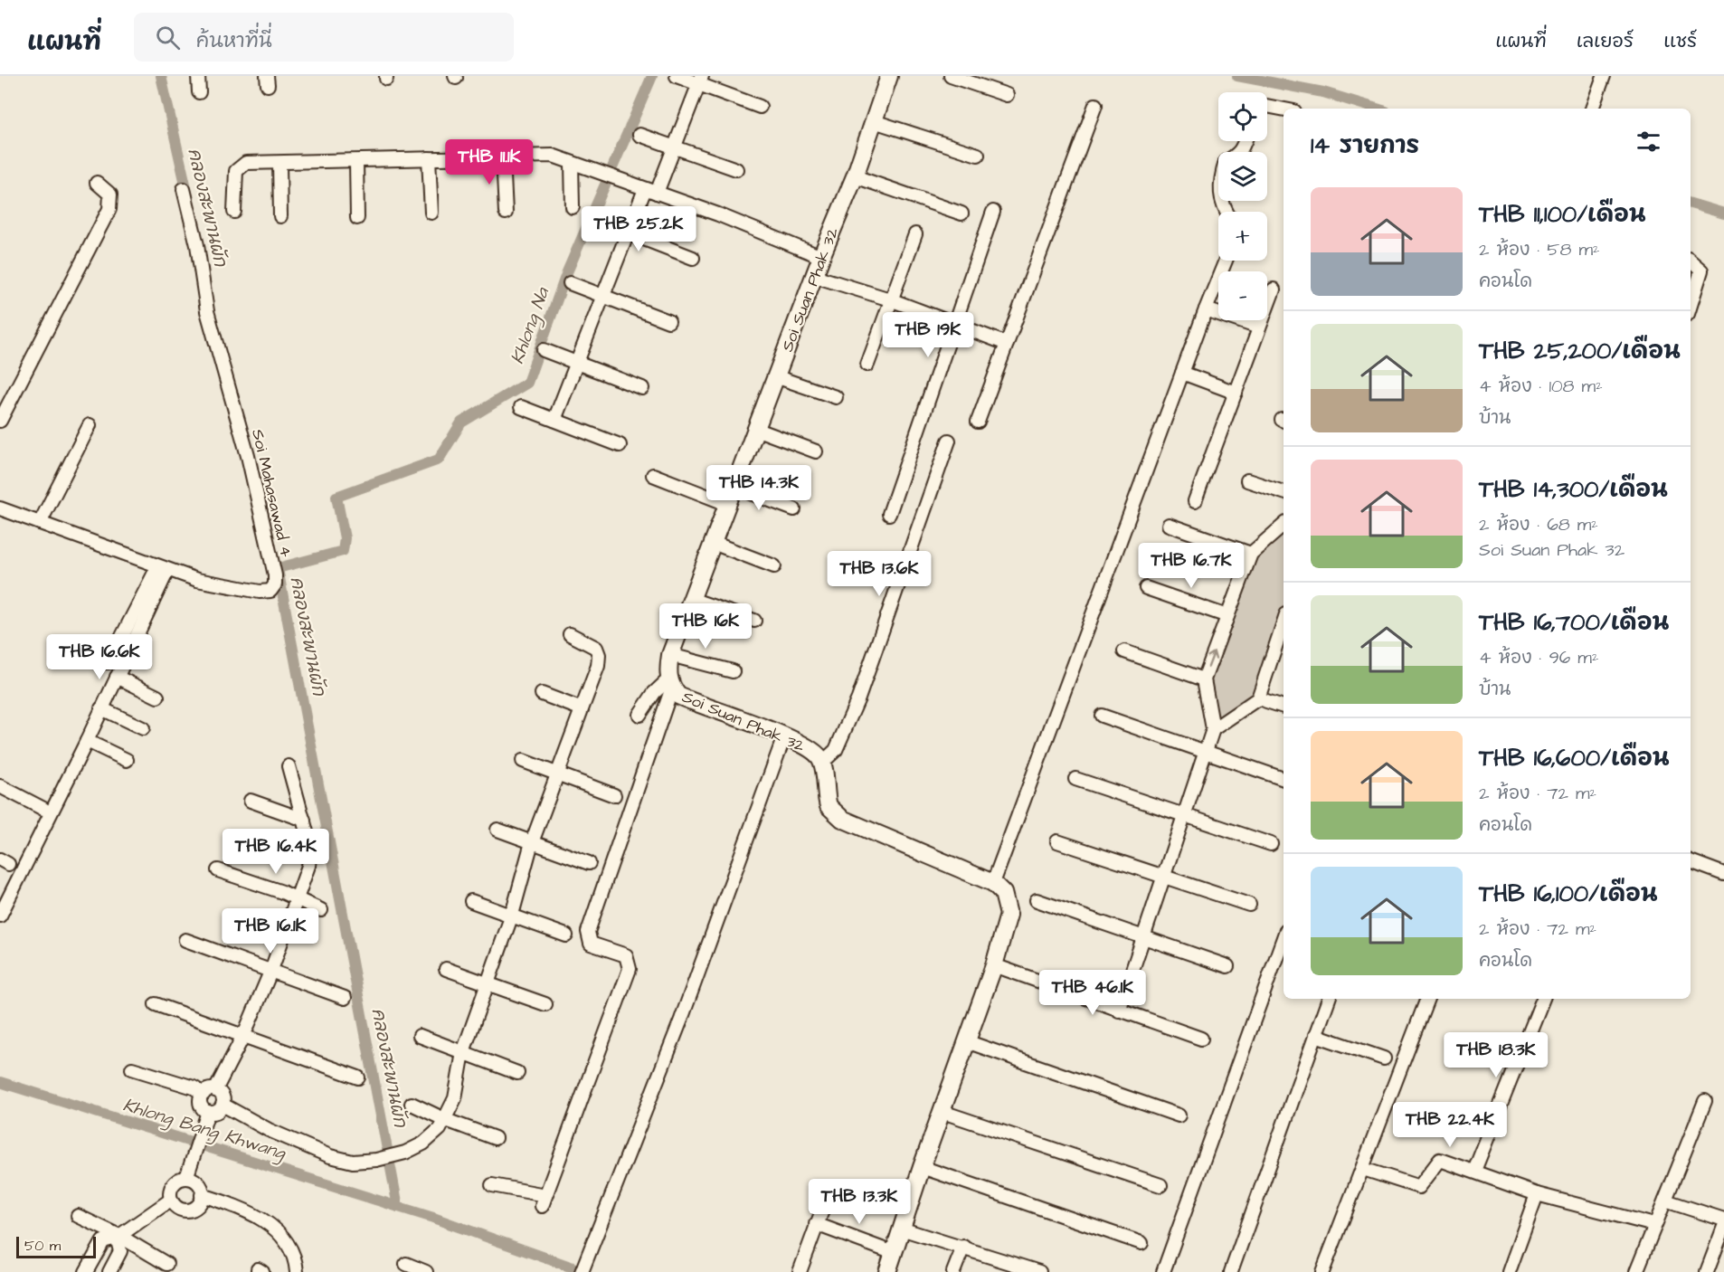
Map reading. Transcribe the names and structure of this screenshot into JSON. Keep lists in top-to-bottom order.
{
  "streets": {
    "street": ["Soi Suan Phak 32", "Soi Mahasawad 4"]
  },
  "water": ["คลองสะพานผัก", "Khlong Na", "Khlong Bang Khwang"],
  "scale_bar": "50 m",
  "page": {
    "header": "แผนที่",
    "search": "ค้นหาที่นี่",
    "nav": ["แผนที่", "เลเยอร์", "แชร์"],
    "map_buttons": ["+", "−"],
    "heading": "14 รายการ",
    "price": [
      "THB 11.1K",
      "THB 25.2K",
      "THB 19K",
      "THB 14.3K",
      "THB 16.7K",
      "THB 13.6K",
      "THB 16K",
      "THB 16.6K",
      "THB 16.4K",
      "THB 16.1K",
      "THB 46.1K",
      "THB 18.3K",
      "THB 22.4K",
      "THB 13.3K"
    ],
    "list": [
      {
        "name": "THB 11,100/เดือน",
        "note": "2 ห้อง · 58 m² · คอนโด"
      },
      {
        "name": "THB 25,200/เดือน",
        "note": "4 ห้อง · 108 m² · บ้าน"
      },
      {
        "name": "THB 14,300/เดือน",
        "note": "2 ห้อง · 68 m² · Soi Suan Phak 32"
      },
      {
        "name": "THB 16,700/เดือน",
        "note": "4 ห้อง · 96 m² · บ้าน"
      },
      {
        "name": "THB 16,600/เดือน",
        "note": "2 ห้อง · 72 m² · คอนโด"
      },
      {
        "name": "THB 16,100/เดือน",
        "note": "2 ห้อง · 72 m² · คอนโด"
      }
    ],
    "scale": "50 m"
  }
}
